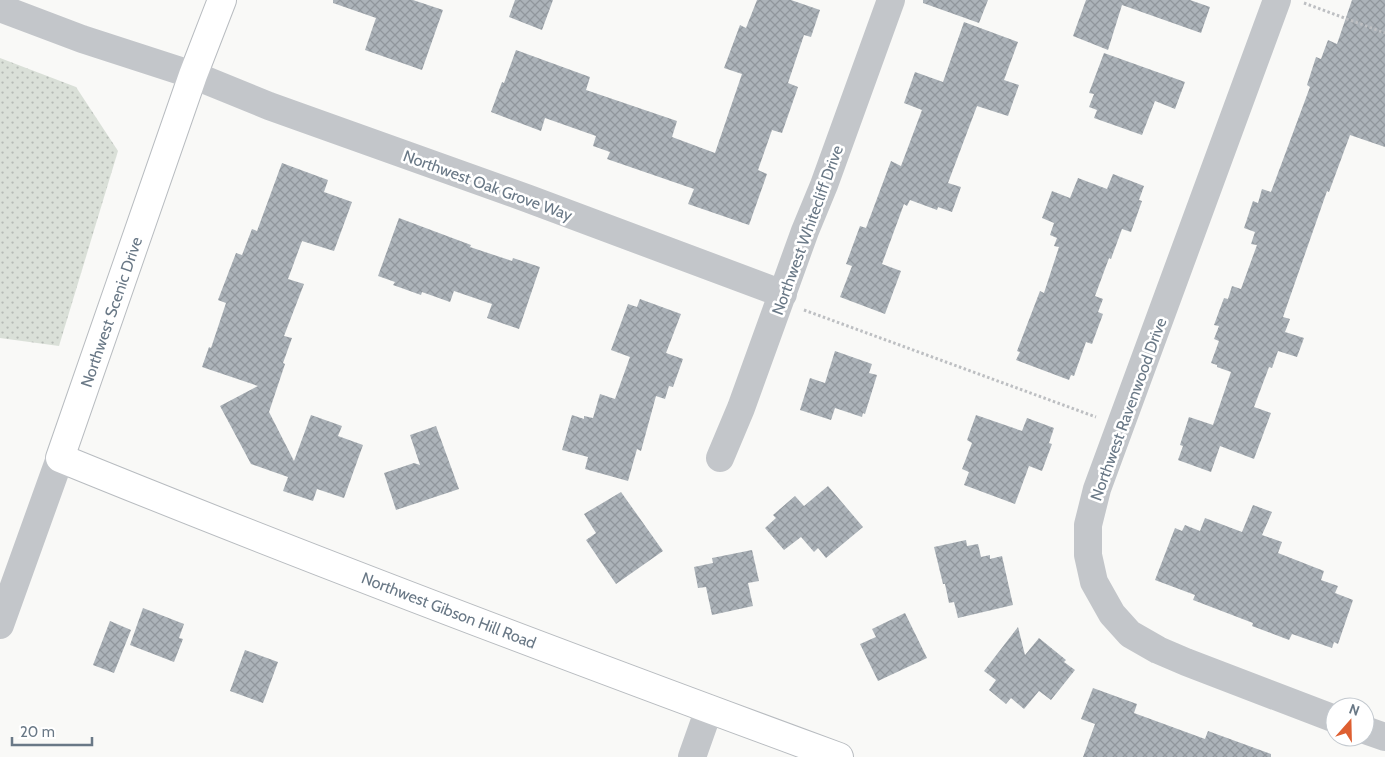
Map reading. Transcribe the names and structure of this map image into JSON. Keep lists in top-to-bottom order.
{
  "streets": {
    "main road": ["Northwest Scenic Drive", "Northwest Gibson Hill Road"],
    "street": ["Northwest Oak Grove Way", "Northwest Whitecliff Drive", "Northwest Ravenwood Drive"]
  },
  "crossings": [
    ["Northwest Oak Grove Way", "Northwest Whitecliff Drive"],
    ["Northwest Oak Grove Way", "Northwest Scenic Drive"],
    ["Northwest Scenic Drive", "Northwest Gibson Hill Road"]
  ],
  "scale_bar": "20 m",
  "north": "top"
}
